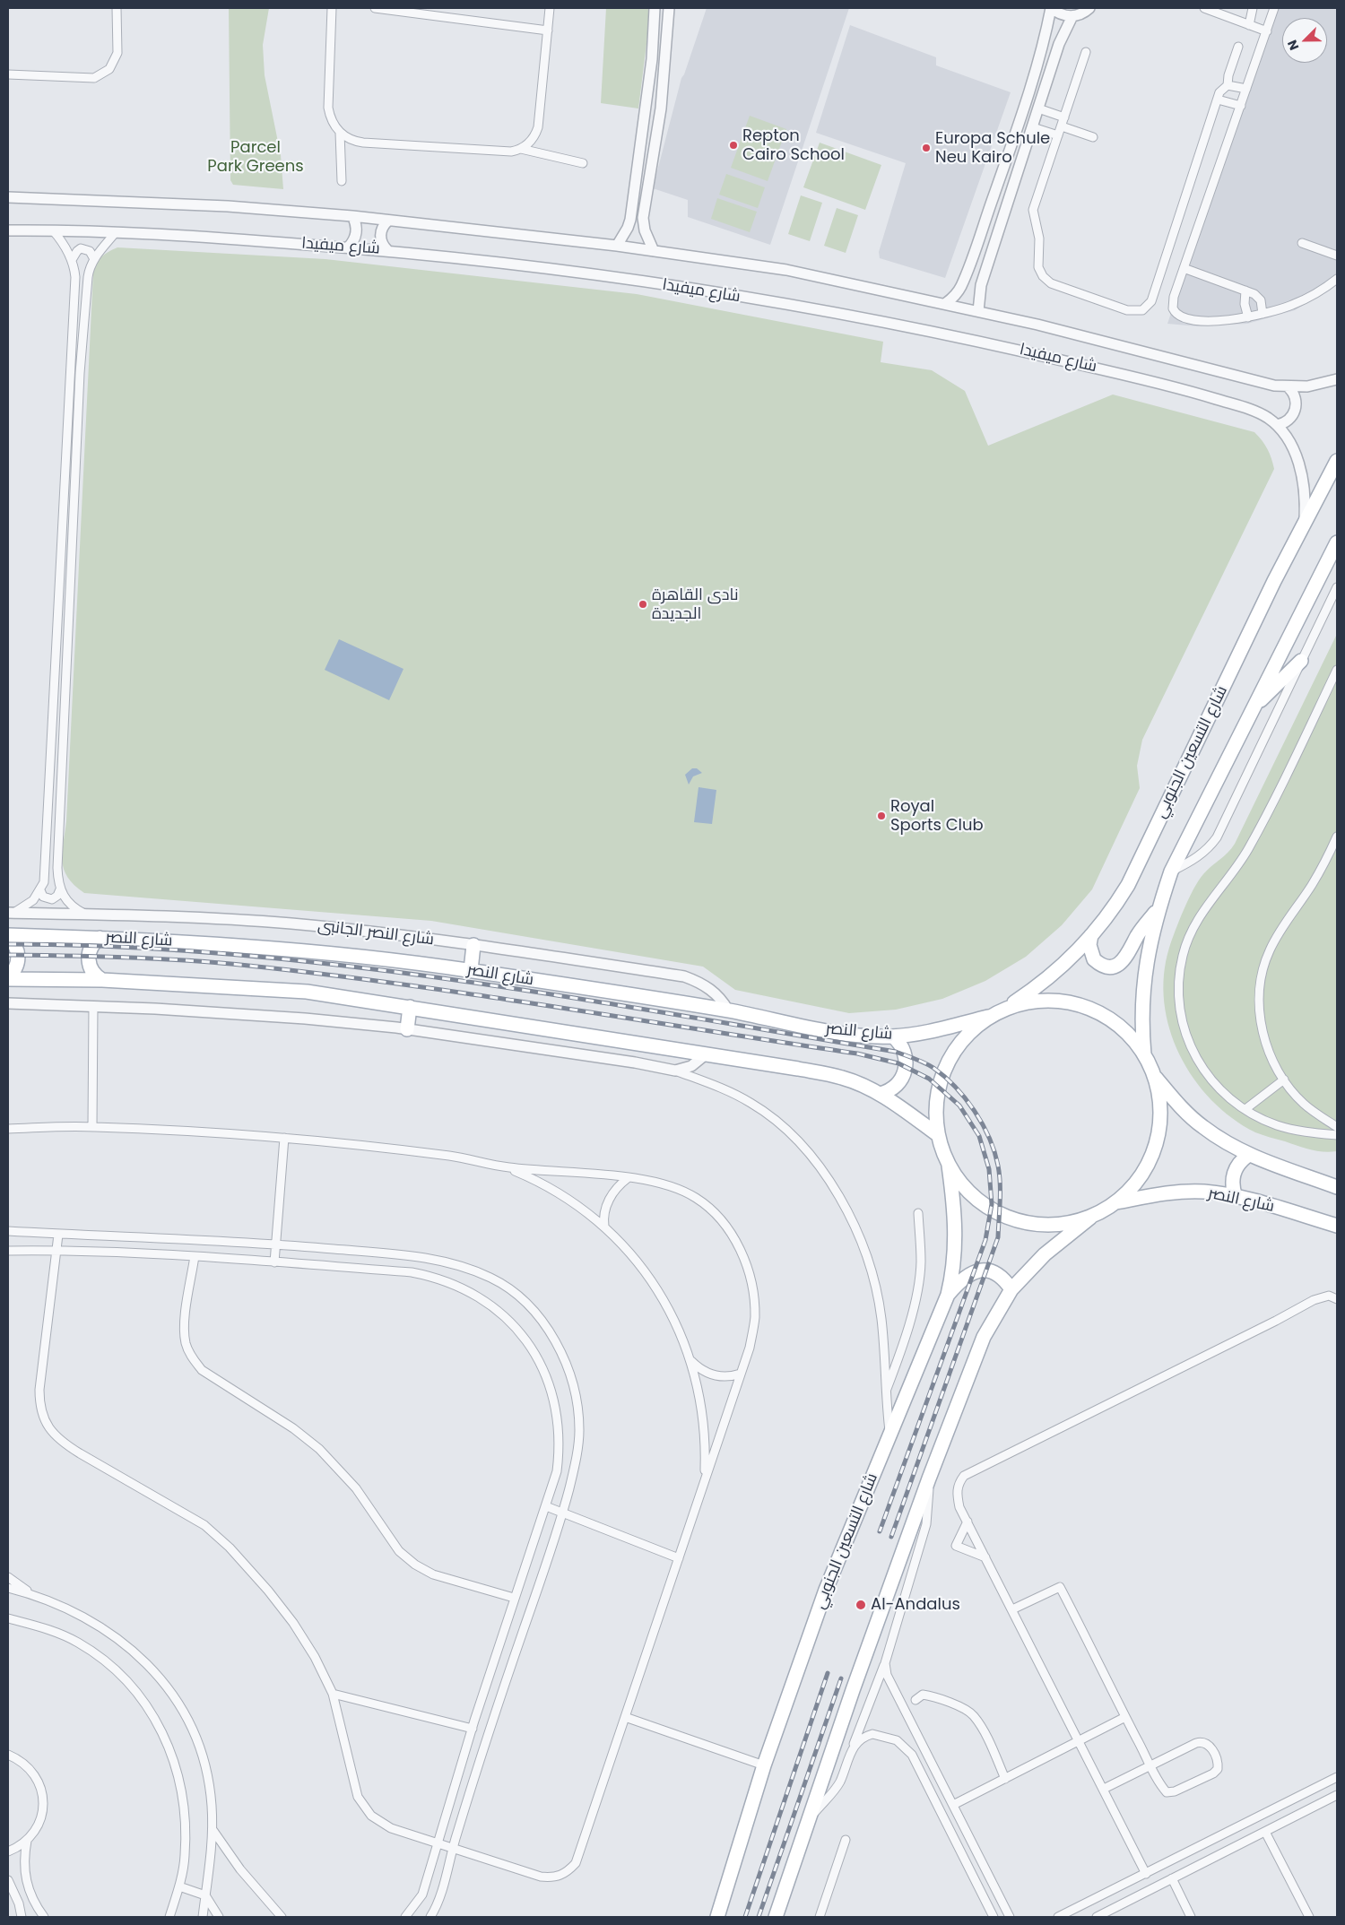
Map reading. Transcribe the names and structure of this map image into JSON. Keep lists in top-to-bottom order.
{
  "streets": {
    "main road": ["شارع التسعين الجنوبي", "شارع النصر"],
    "street": ["شارع ميفيدا", "شارع النصر الجانبى"]
  },
  "crossings": [
    ["شارع ميفيدا", "شارع التسعين الجنوبي"],
    ["شارع النصر الجانبى", "شارع النصر"]
  ],
  "parks": ["Parcel Park Greens"],
  "places": [
    "Repton Cairo School",
    "Europa Schule Neu Kairo",
    "نادى القاهرة الجديدة",
    "Royal Sports Club",
    "Al-Andalus"
  ],
  "north": "bottom left"
}
